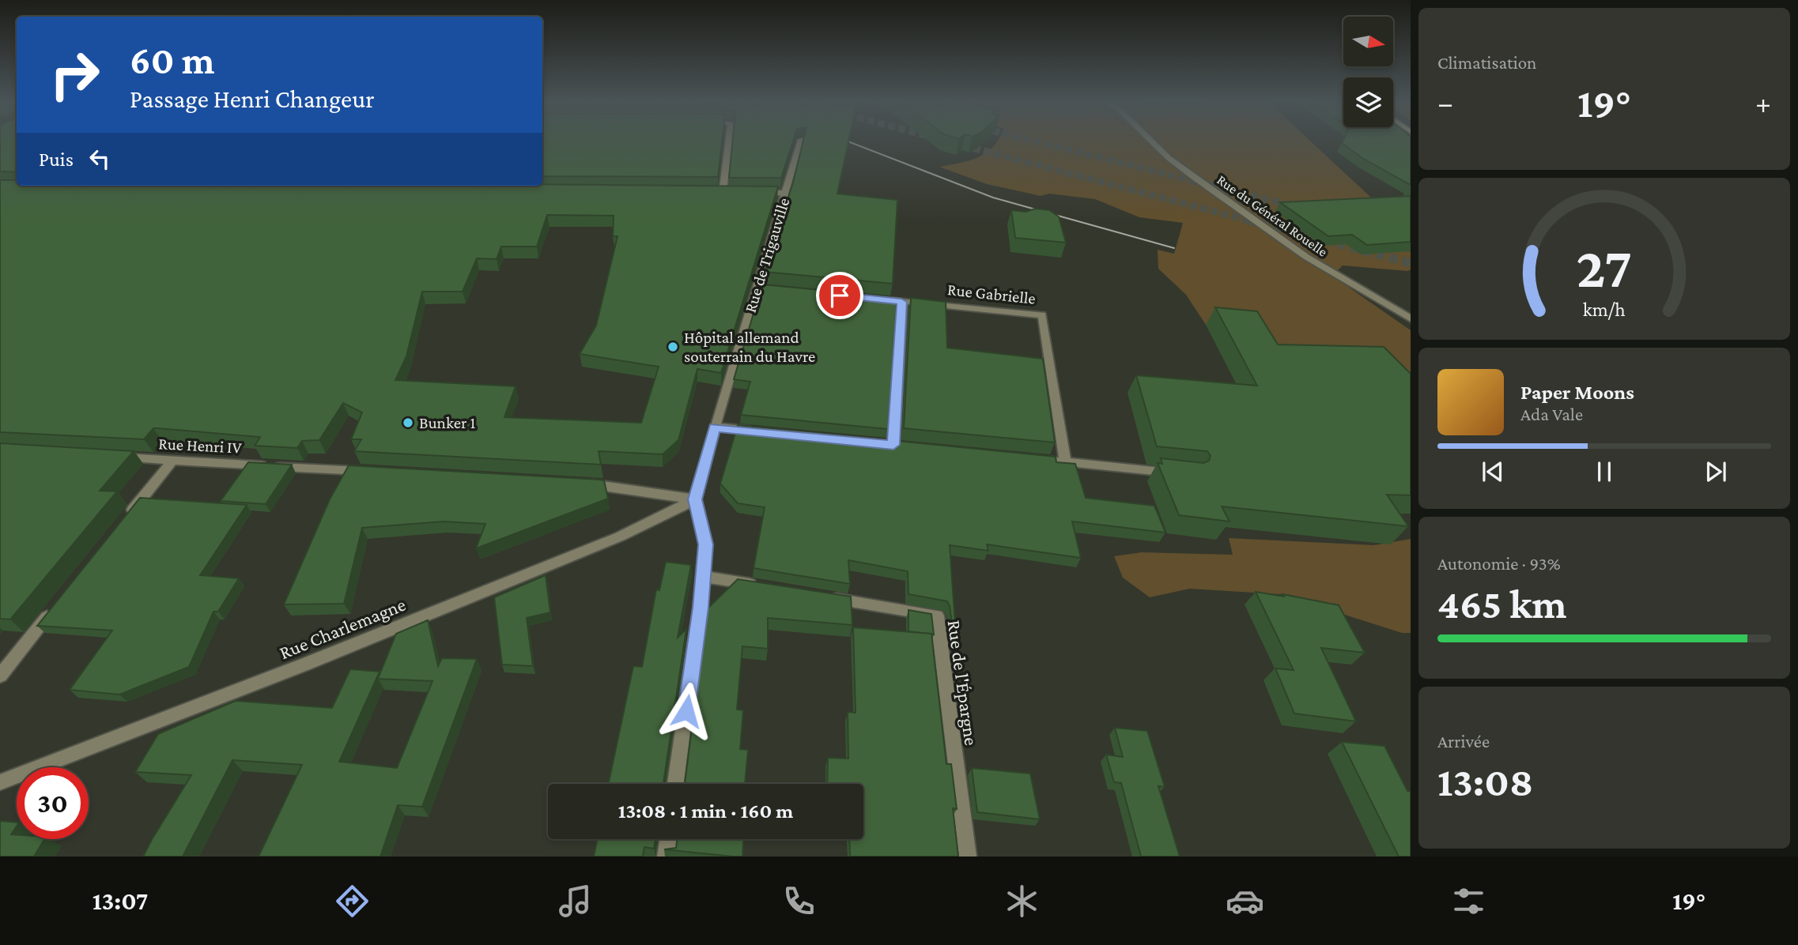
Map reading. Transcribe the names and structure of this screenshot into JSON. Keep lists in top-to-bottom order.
{
  "streets": {
    "street": [
      "Rue du Général Rouelle",
      "Rue de Trigauville",
      "Rue Gabrielle",
      "Rue Henri IV",
      "Rue Charlemagne",
      "Rue de l'Épargne"
    ]
  },
  "crossings": [
    ["Rue de Trigauville", "Rue Charlemagne"]
  ],
  "places": ["Hôpital allemand souterrain du Havre", "Bunker 1"],
  "north": "right",
  "page": {
    "tile": [
      "Climatisation",
      ["Autonomie · 93%", "465 km"],
      ["Arrivée", "13:08"]
    ],
    "turn": ["60 m", "Passage Henri Changeur"],
    "heat": ["−", "19°", "+"],
    "then": "Puis",
    "song": ["Paper Moons", "Ada Vale"],
    "limit": "30",
    "trip": "13:08 · 1 min · 160 m",
    "tabs": ["13:07", "19°"],
    "gauge": ["27", "km/h"]
  }
}
